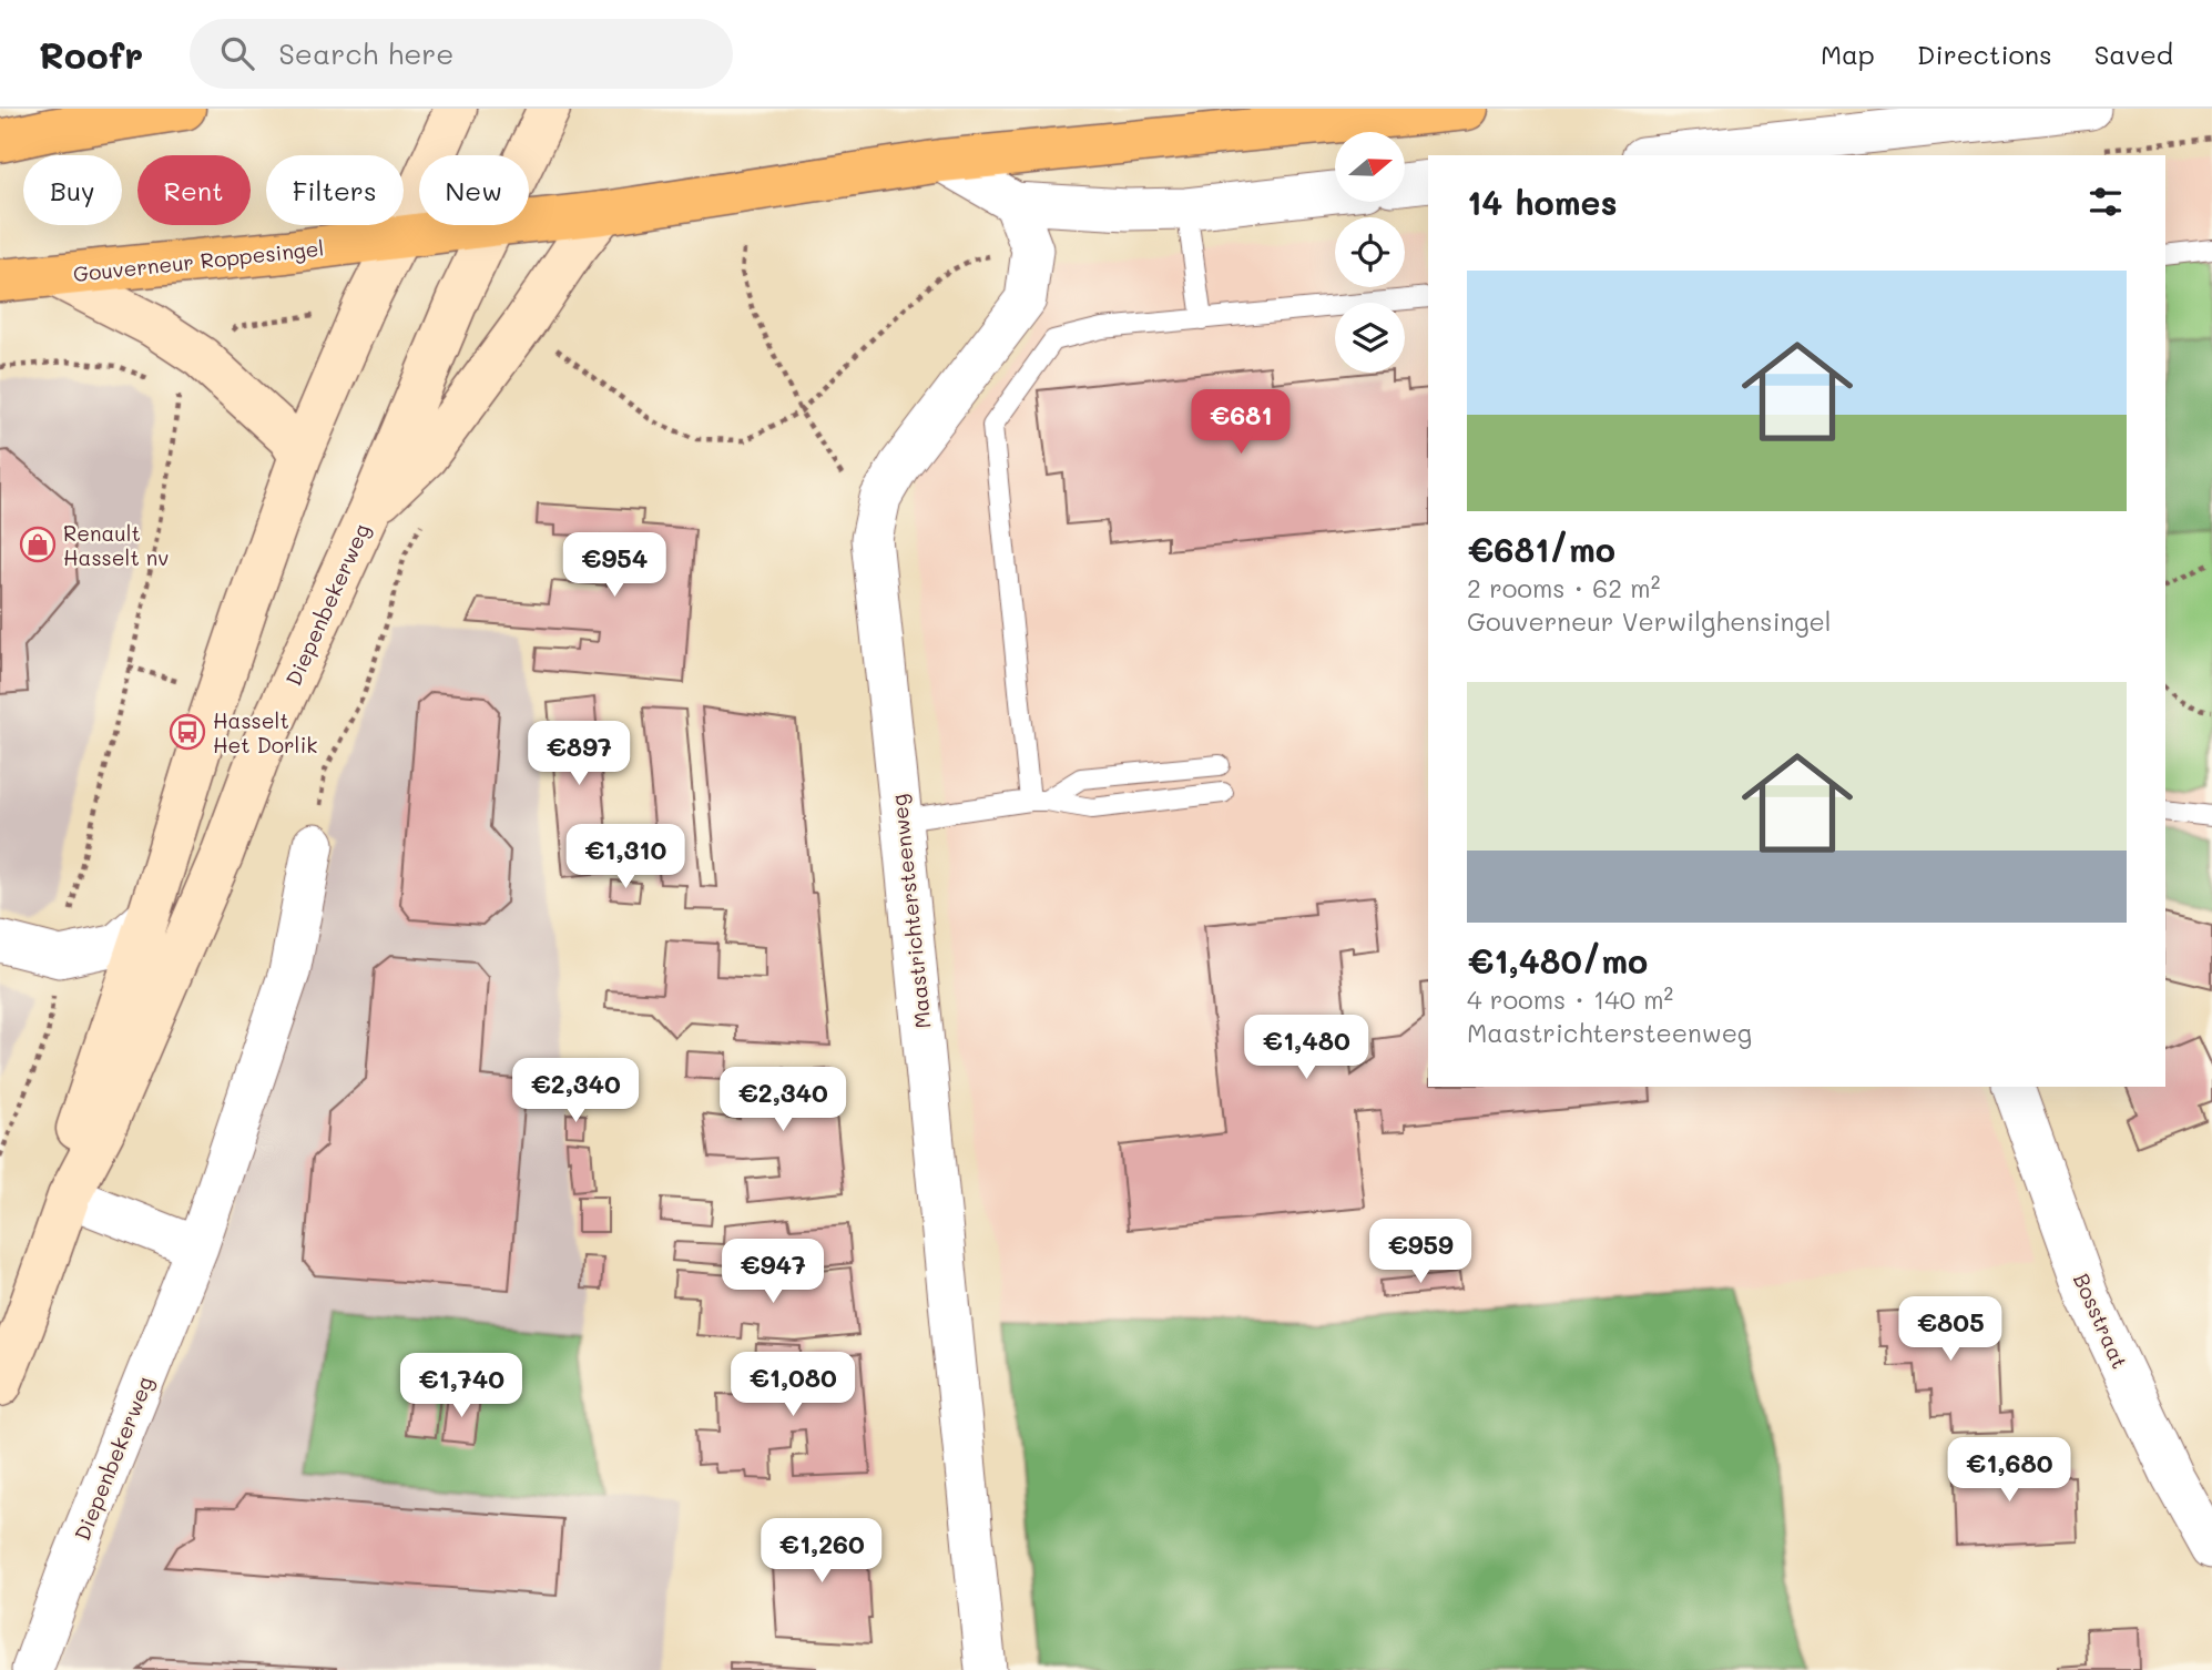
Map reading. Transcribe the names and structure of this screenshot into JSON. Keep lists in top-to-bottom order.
{
  "streets": {
    "highway": ["Gouverneur Roppesingel"],
    "main road": ["Diepenbekerweg"],
    "street": ["Maastrichtersteenweg", "Bosstraat"]
  },
  "crossings": [
    ["Gouverneur Roppesingel", "Diepenbekerweg"]
  ],
  "places": {
    "shop": ["Renault Hasselt nv"],
    "bus stop": ["Hasselt Het Dorlik"]
  },
  "north": "right",
  "page": {
    "header": "Roofr",
    "search": "Search here",
    "nav": ["Map", "Directions", "Saved"],
    "chip": [
      "Buy",
      "Rent",
      "Filters",
      "New"
    ],
    "heading": "14 homes",
    "list": [
      {
        "name": "€681/mo",
        "note": "2 rooms · 62 m² · Gouverneur Verwilghensingel"
      },
      {
        "name": "€1,480/mo",
        "note": "4 rooms · 140 m² · Maastrichtersteenweg"
      }
    ],
    "price": [
      "€681",
      "€954",
      "€897",
      "€1,310",
      "€1,480",
      "€2,340",
      "€2,340",
      "€959",
      "€947",
      "€805",
      "€1,080",
      "€1,740",
      "€1,680",
      "€1,260"
    ]
  }
}
